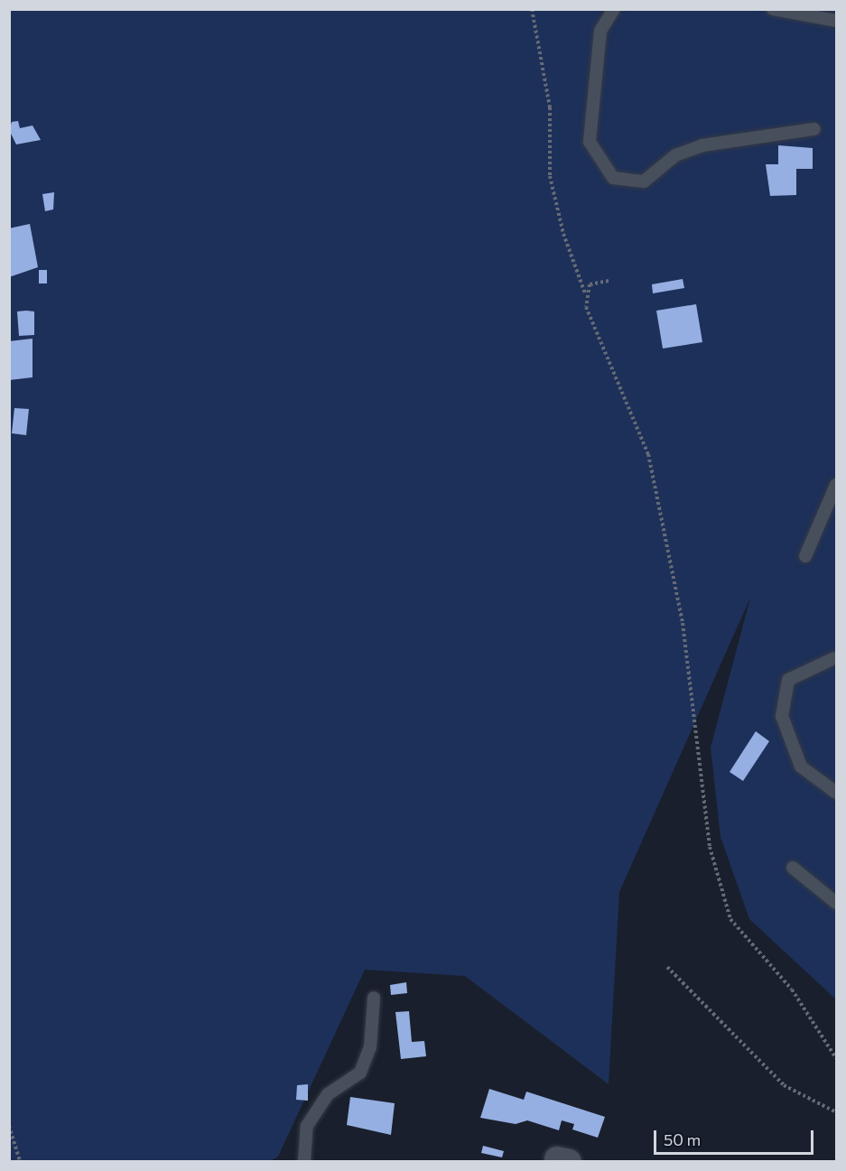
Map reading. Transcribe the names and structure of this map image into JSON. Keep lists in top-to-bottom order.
{
  "scale_bar": "50 m"
}
